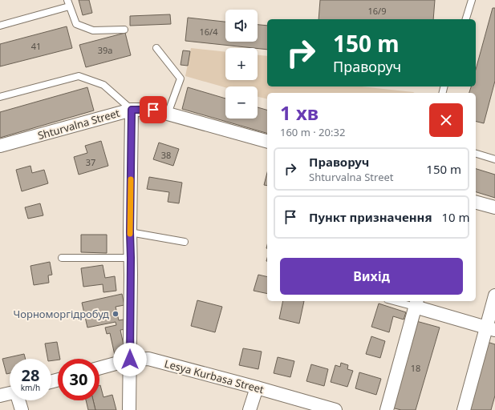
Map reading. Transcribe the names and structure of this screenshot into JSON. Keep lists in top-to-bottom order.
{
  "streets": {
    "street": ["Shturvalna Street", "Lesya Kurbasa Street"]
  },
  "places": ["Чорноморгідробуд"],
  "house_numbers": [
    "16/9",
    "16/4",
    "41",
    "39а",
    "38",
    "37",
    "18"
  ],
  "page": {
    "map_buttons": ["+", "−"],
    "turn": ["150 m", "Праворуч"],
    "heading": ["1 хв", "160 m · 20:32"],
    "list": [
      {
        "name": "Праворуч",
        "note": "Shturvalna Street",
        "value": "150 m"
      },
      {
        "name": "Пункт призначення",
        "value": "10 m"
      }
    ],
    "buttons": "Вихід",
    "speed": "28 km/h",
    "limit": "30"
  }
}
